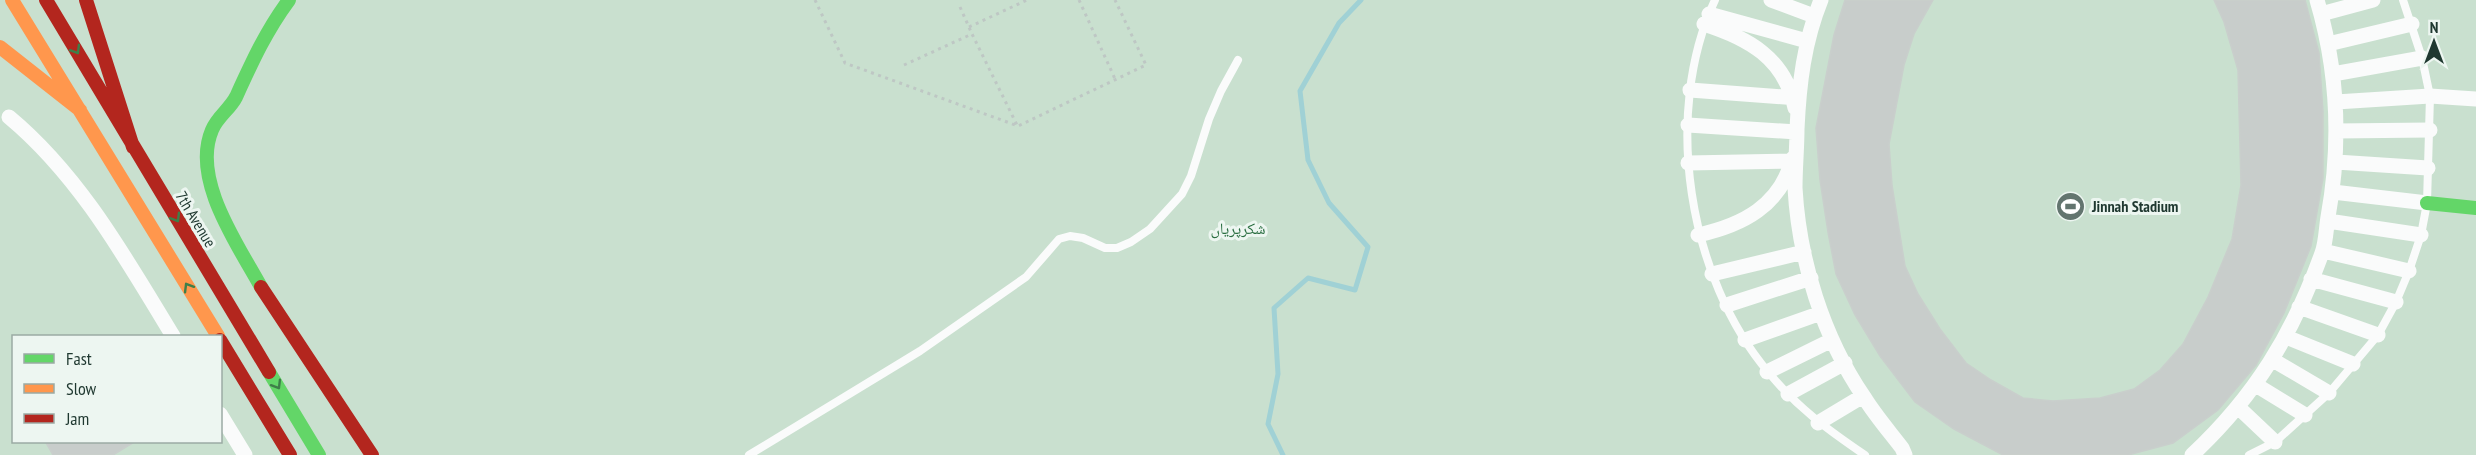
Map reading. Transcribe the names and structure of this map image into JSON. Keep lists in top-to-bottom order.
{
  "streets": {
    "main road": ["7th Avenue"]
  },
  "parks": ["شکرپریاں"],
  "places": {
    "sports": ["Jinnah Stadium"]
  },
  "legend": ["Fast", "Slow", "Jam"],
  "north": "top"
}
